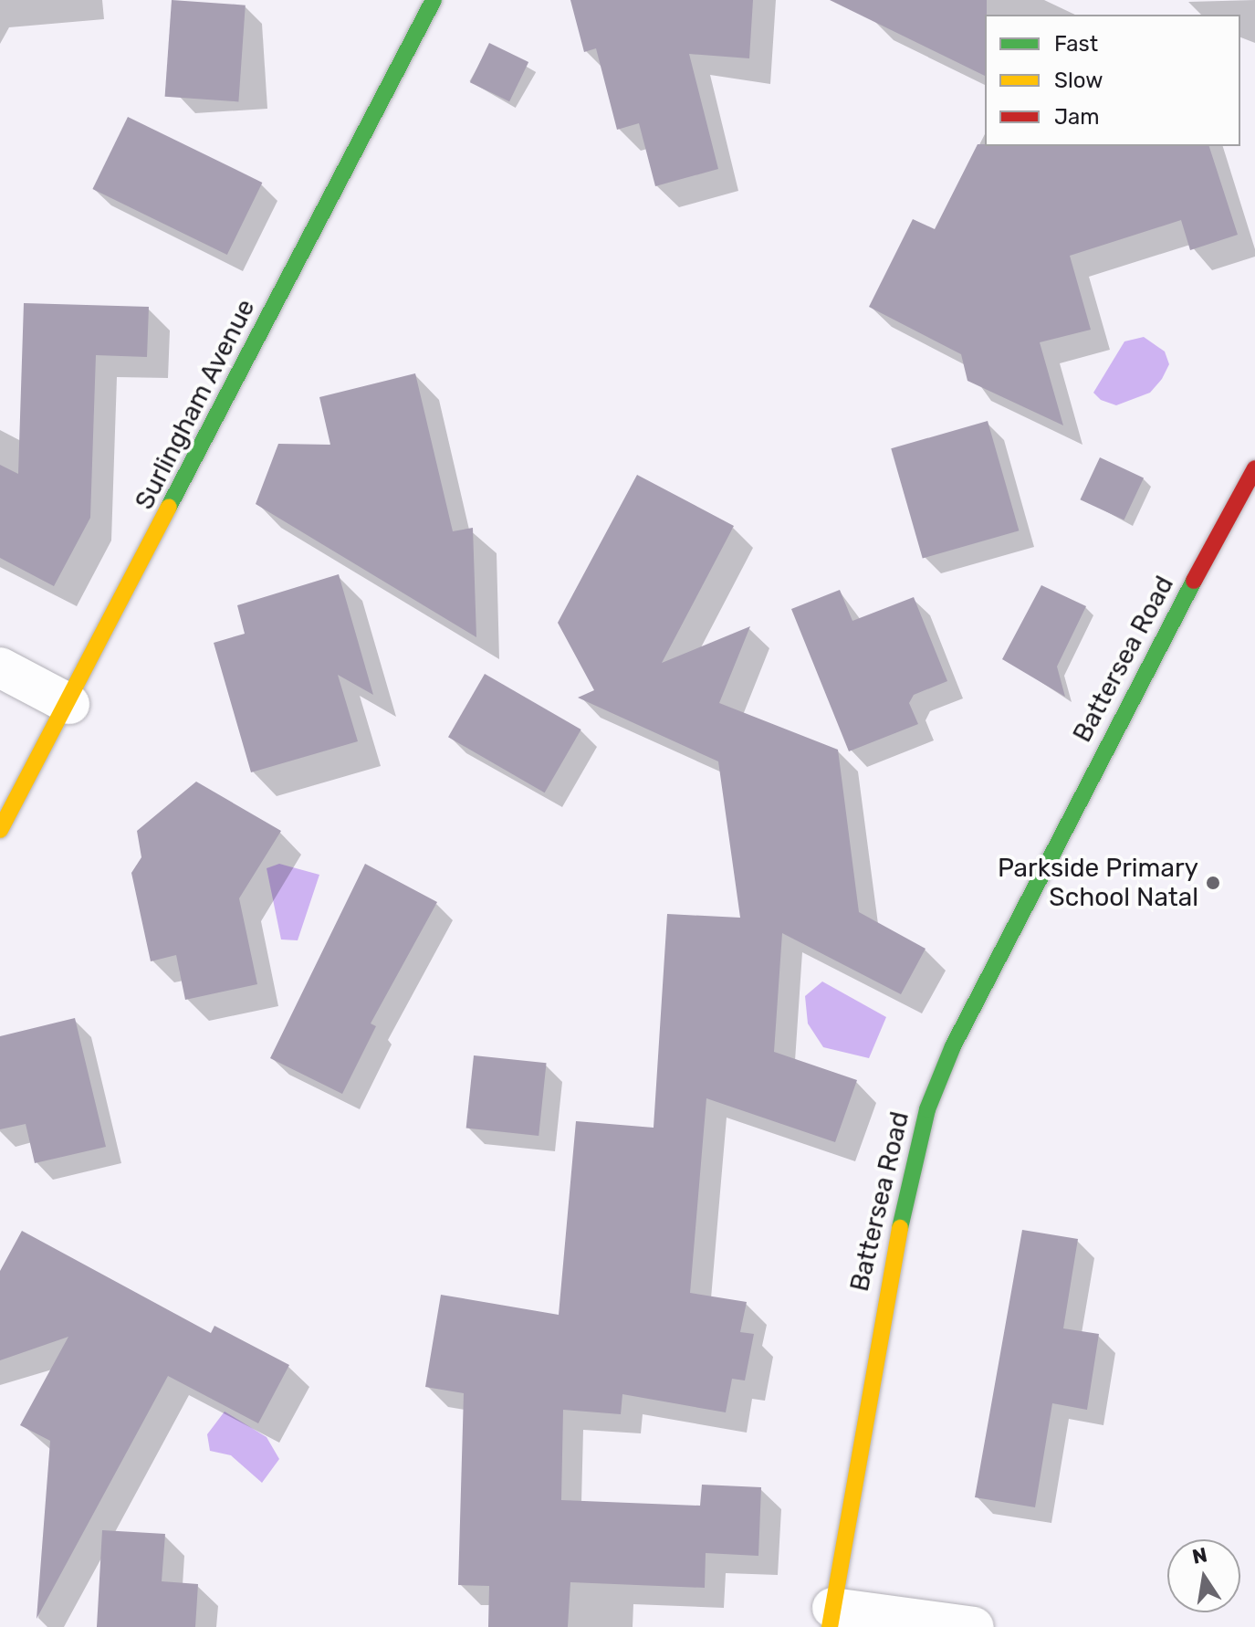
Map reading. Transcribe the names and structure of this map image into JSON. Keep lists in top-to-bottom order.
{
  "streets": {
    "street": ["Surlingham Avenue", "Battersea Road"]
  },
  "places": ["Parkside Primary School Natal"],
  "legend": ["Fast", "Slow", "Jam"],
  "north": "top"
}
